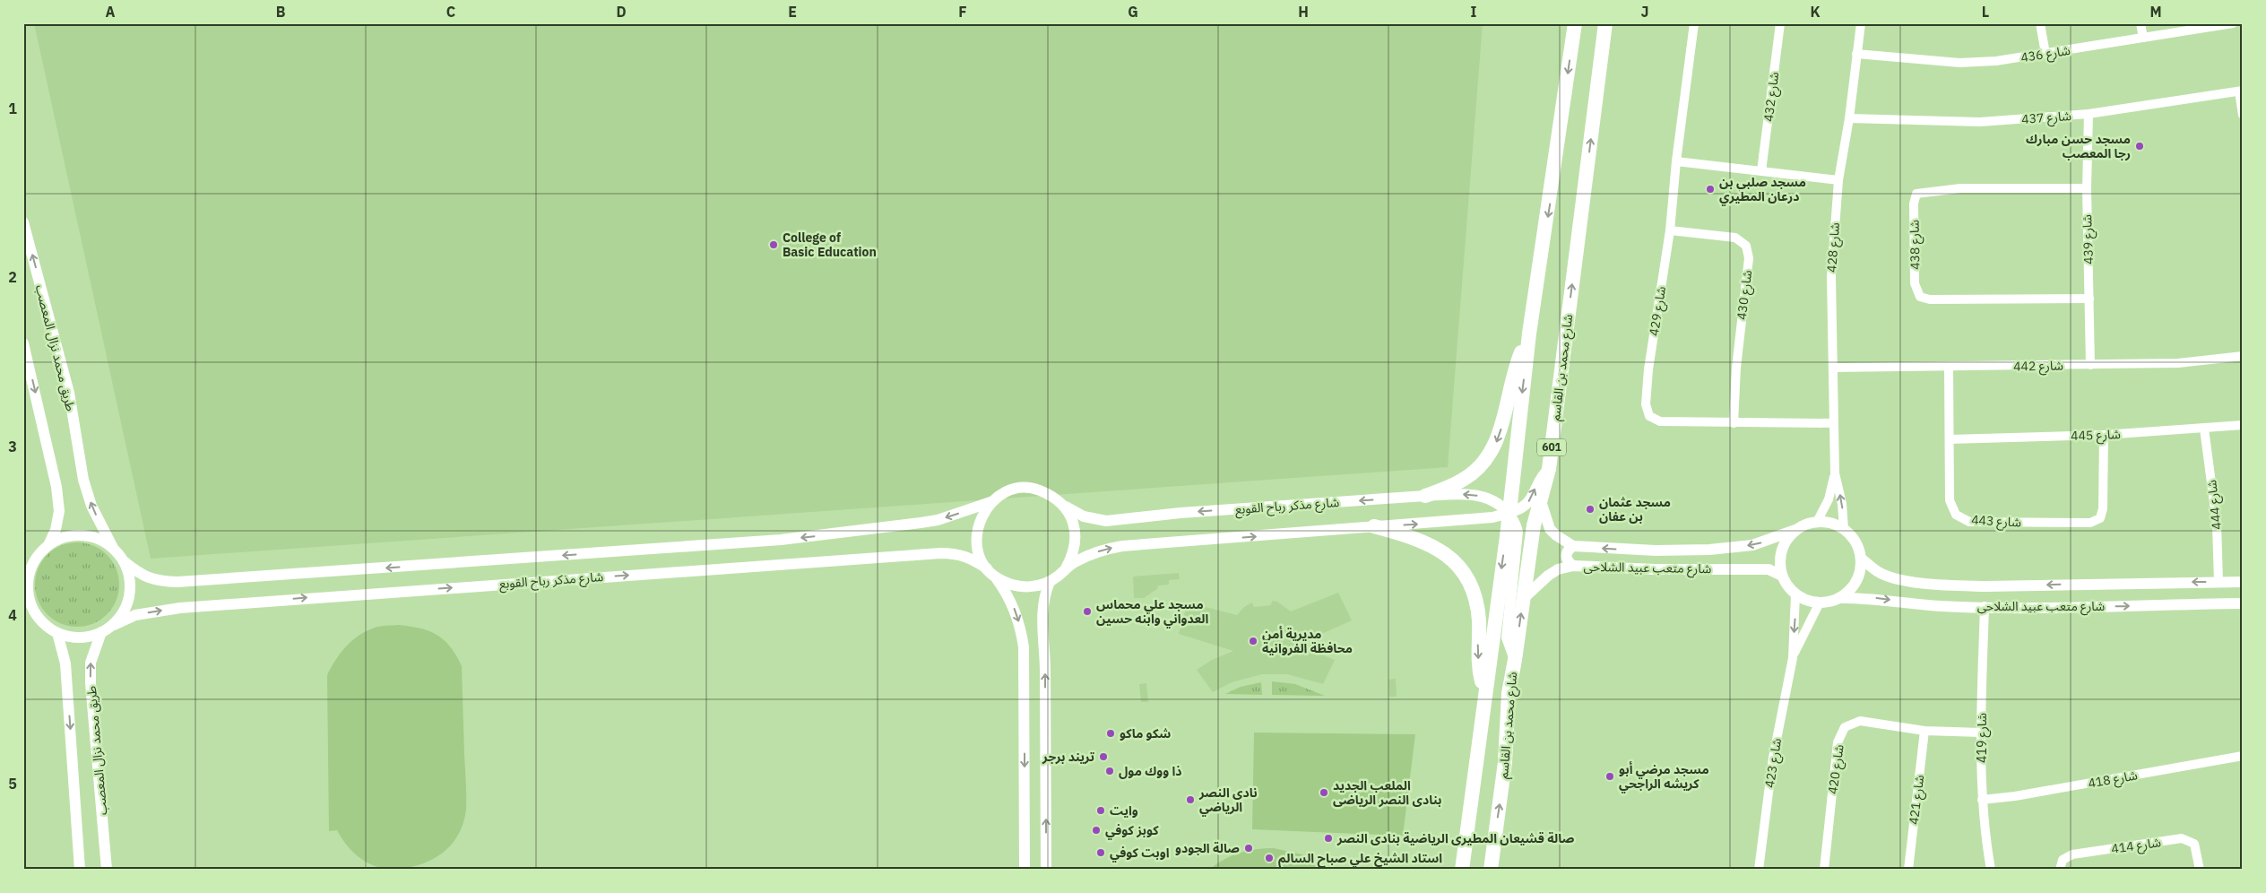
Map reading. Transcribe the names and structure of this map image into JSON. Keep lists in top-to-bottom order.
{
  "streets": {
    "main road": ["شارع محمد بن القاسم", "601"],
    "street": [
      "شارع 436",
      "شارع 432",
      "شارع 437",
      "شارع 439",
      "شارع 438",
      "شارع 428",
      "شارع 430",
      "شارع 429",
      "طريق محمد نزال المعصب",
      "شارع 442",
      "شارع 445",
      "شارع 444",
      "شارع مذكر رباح القوبع",
      "شارع 443",
      "شارع متعب عبيد الشلاحى",
      "شارع 419",
      "شارع 423",
      "شارع 420",
      "شارع 418",
      "شارع 421",
      "شارع 414"
    ]
  },
  "crossings": [
    ["شارع 436", "شارع 428"],
    ["شارع 437", "شارع 439"],
    ["شارع 437", "شارع 428"],
    ["شارع 439", "شارع 438"],
    ["شارع 439", "شارع 442"],
    ["شارع 428", "شارع 429"],
    ["شارع 428", "شارع 442"],
    ["شارع 428", "شارع متعب عبيد الشلاحى"],
    ["شارع 428", "شارع 423"],
    ["شارع 430", "شارع 429"],
    ["طريق محمد نزال المعصب", "شارع مذكر رباح القوبع"],
    ["شارع 442", "شارع 443"],
    ["شارع محمد بن القاسم", "شارع مذكر رباح القوبع"],
    ["شارع محمد بن القاسم", "شارع متعب عبيد الشلاحى"],
    ["شارع 445", "شارع 444"],
    ["شارع 445", "شارع 443"],
    ["شارع 444", "شارع متعب عبيد الشلاحى"],
    ["شارع متعب عبيد الشلاحى", "شارع 419"],
    ["شارع متعب عبيد الشلاحى", "شارع 423"],
    ["شارع 419", "شارع 420"],
    ["شارع 419", "شارع 418"],
    ["شارع 420", "شارع 421"]
  ],
  "places": [
    "مسجد حسن مبارك رجا المعصب",
    "مسجد صلبي بن درعان المطيري",
    "College of Basic Education",
    "مسجد عثمان بن عفان",
    "مسجد علي محماس العدواني وابنه حسين",
    "مديرية أمن محافظة الفروانية",
    "شكو ماكو",
    "تريند برجر",
    "ذا ووك مول",
    "مسجد مرضي أبو كريشه الراجحي",
    "الملعب الجديد بنادى النصر الرياضى",
    "نادي النصر الرياضي",
    "وايت",
    "كوبز كوفي",
    "صالة قشيعان المطيرى الرياضية بنادى النصر",
    "صالة الجودو",
    "اوبت كوفي",
    "استاد الشيخ علي صباح السالم"
  ],
  "grid": {
    "columns": [
      "A",
      "B",
      "C",
      "D",
      "E",
      "F",
      "G",
      "H",
      "I",
      "J",
      "K",
      "L",
      "M"
    ],
    "rows": [
      "1",
      "2",
      "3",
      "4",
      "5"
    ]
  }
}
